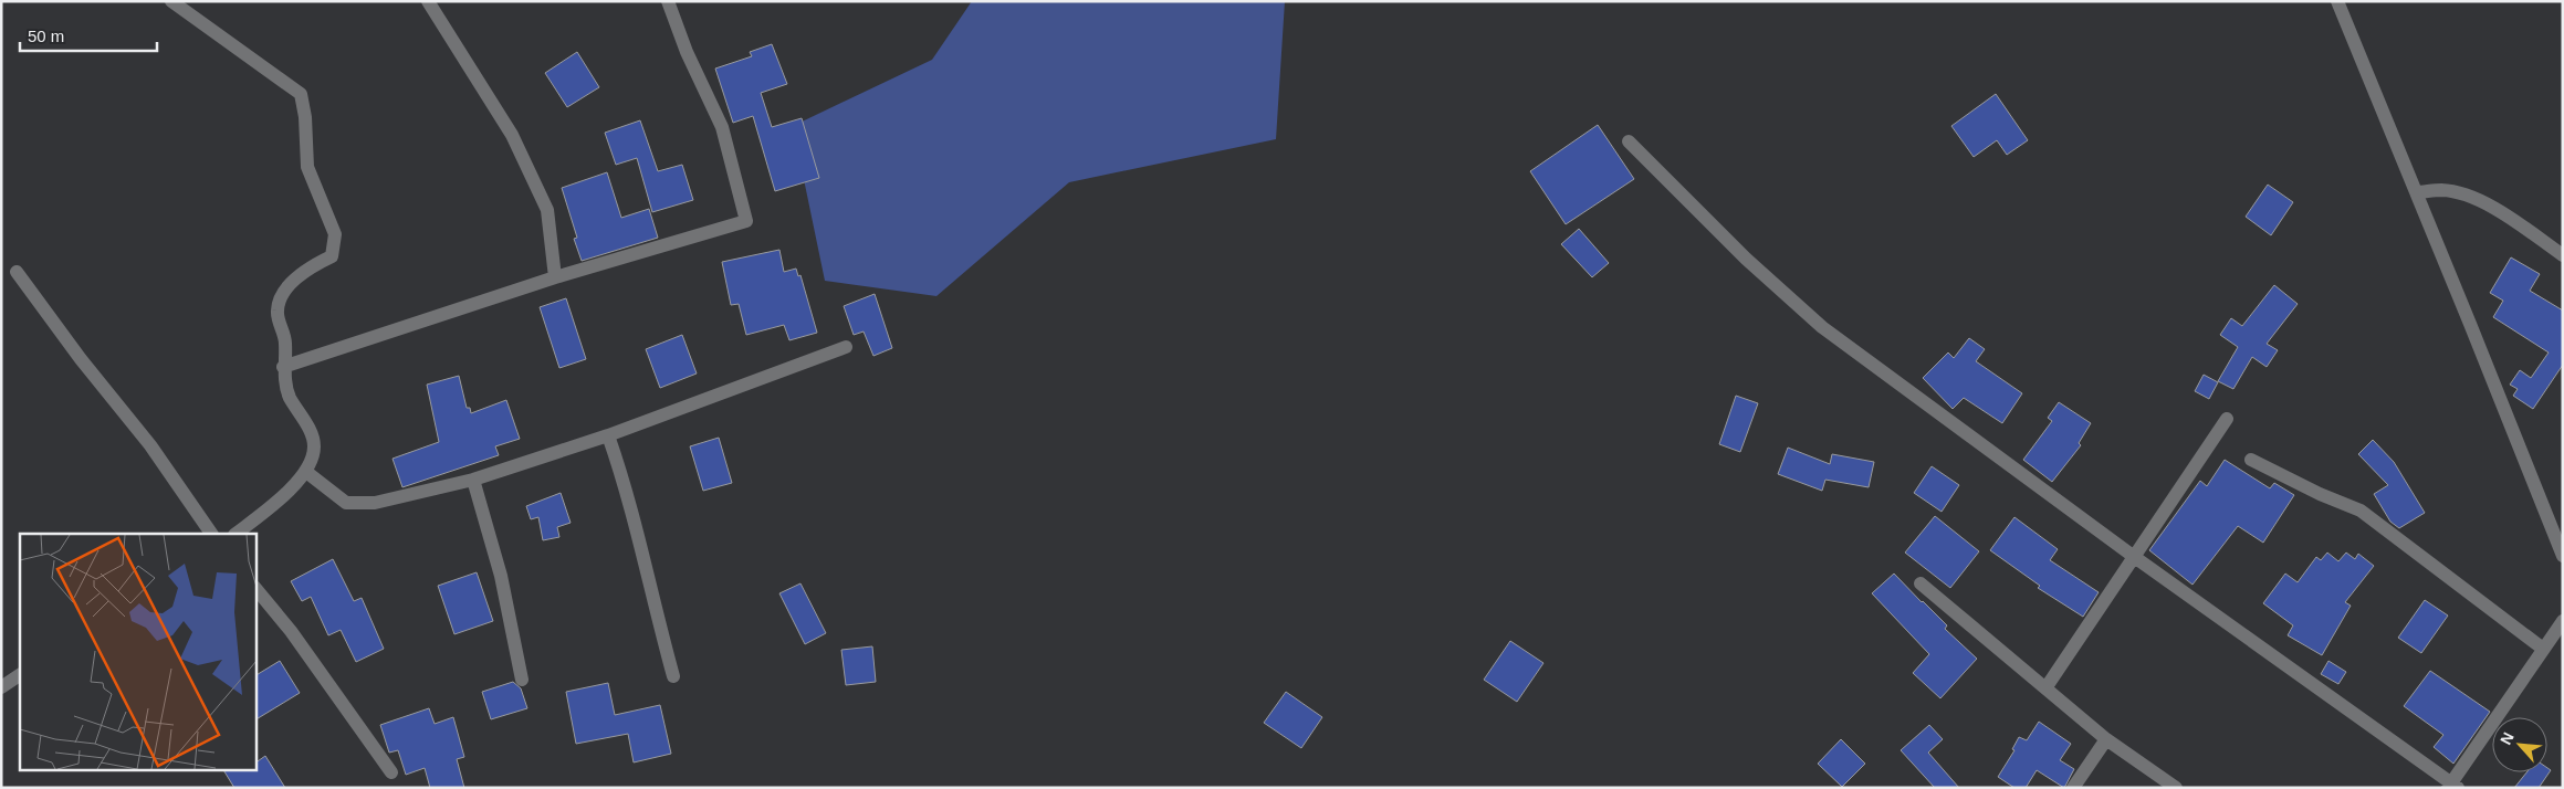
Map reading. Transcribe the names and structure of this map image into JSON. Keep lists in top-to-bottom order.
{
  "scale_bar": "50 m",
  "north": "top left"
}
